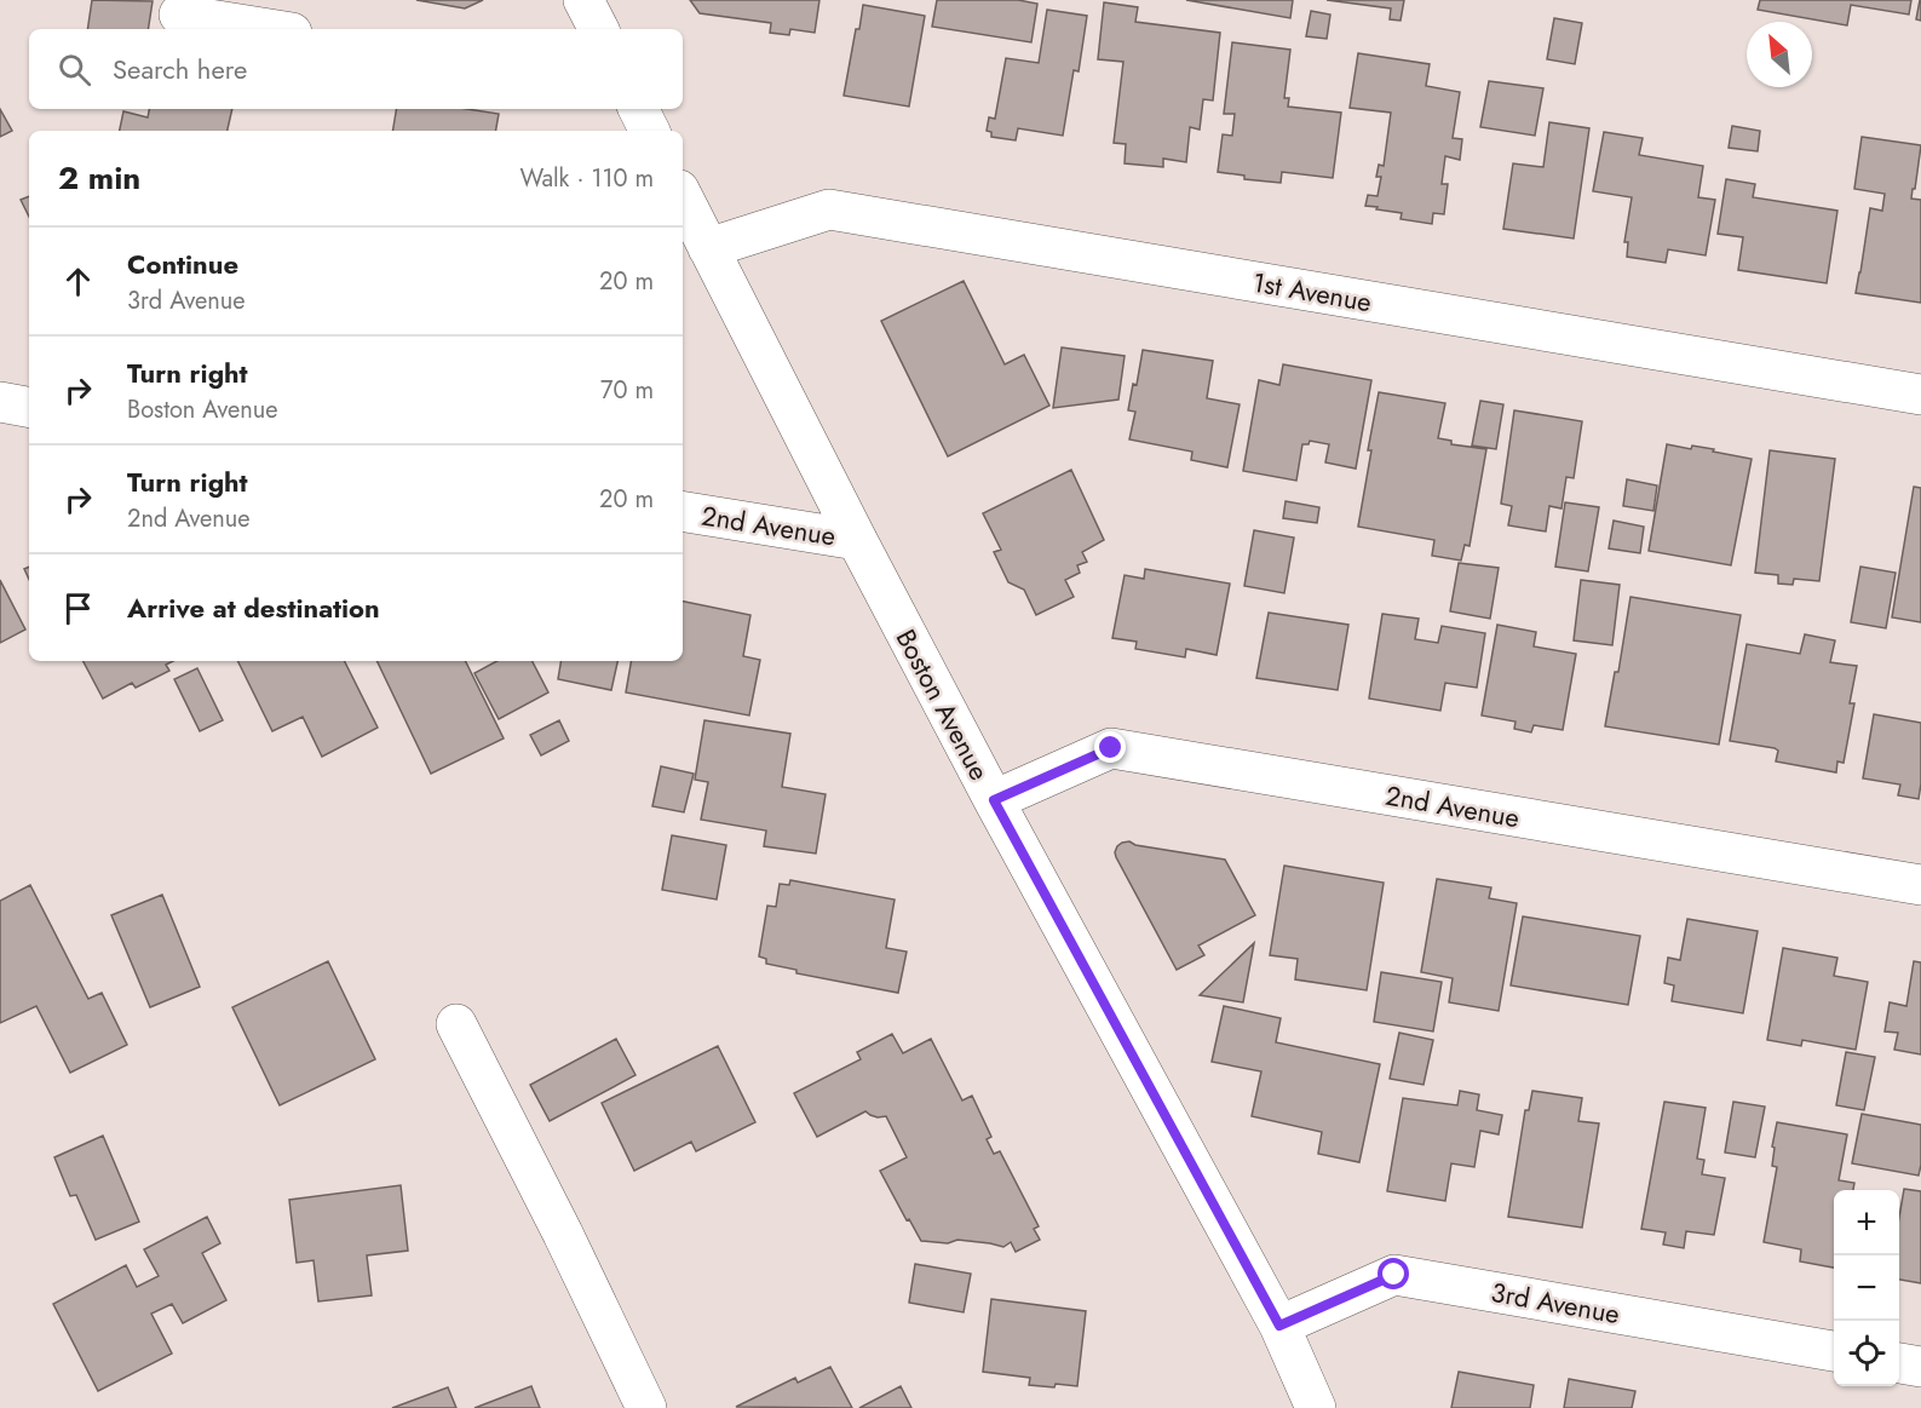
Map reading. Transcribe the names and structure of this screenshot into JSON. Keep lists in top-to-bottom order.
{
  "streets": {
    "street": [
      "1st Avenue",
      "2nd Avenue",
      "Boston Avenue",
      "3rd Avenue"
    ]
  },
  "crossings": [
    ["1st Avenue", "Boston Avenue"],
    ["2nd Avenue", "Boston Avenue"],
    ["Boston Avenue", "3rd Avenue"]
  ],
  "north": "top left",
  "page": {
    "search": "Search here",
    "heading": ["2 min", "Walk · 110 m"],
    "list": [
      ["Continue", "3rd Avenue", "20 m"],
      ["Turn right", "Boston Avenue", "70 m"],
      ["Turn right", "2nd Avenue", "20 m"],
      "Arrive at destination"
    ],
    "map_buttons": ["+", "−"]
  }
}
